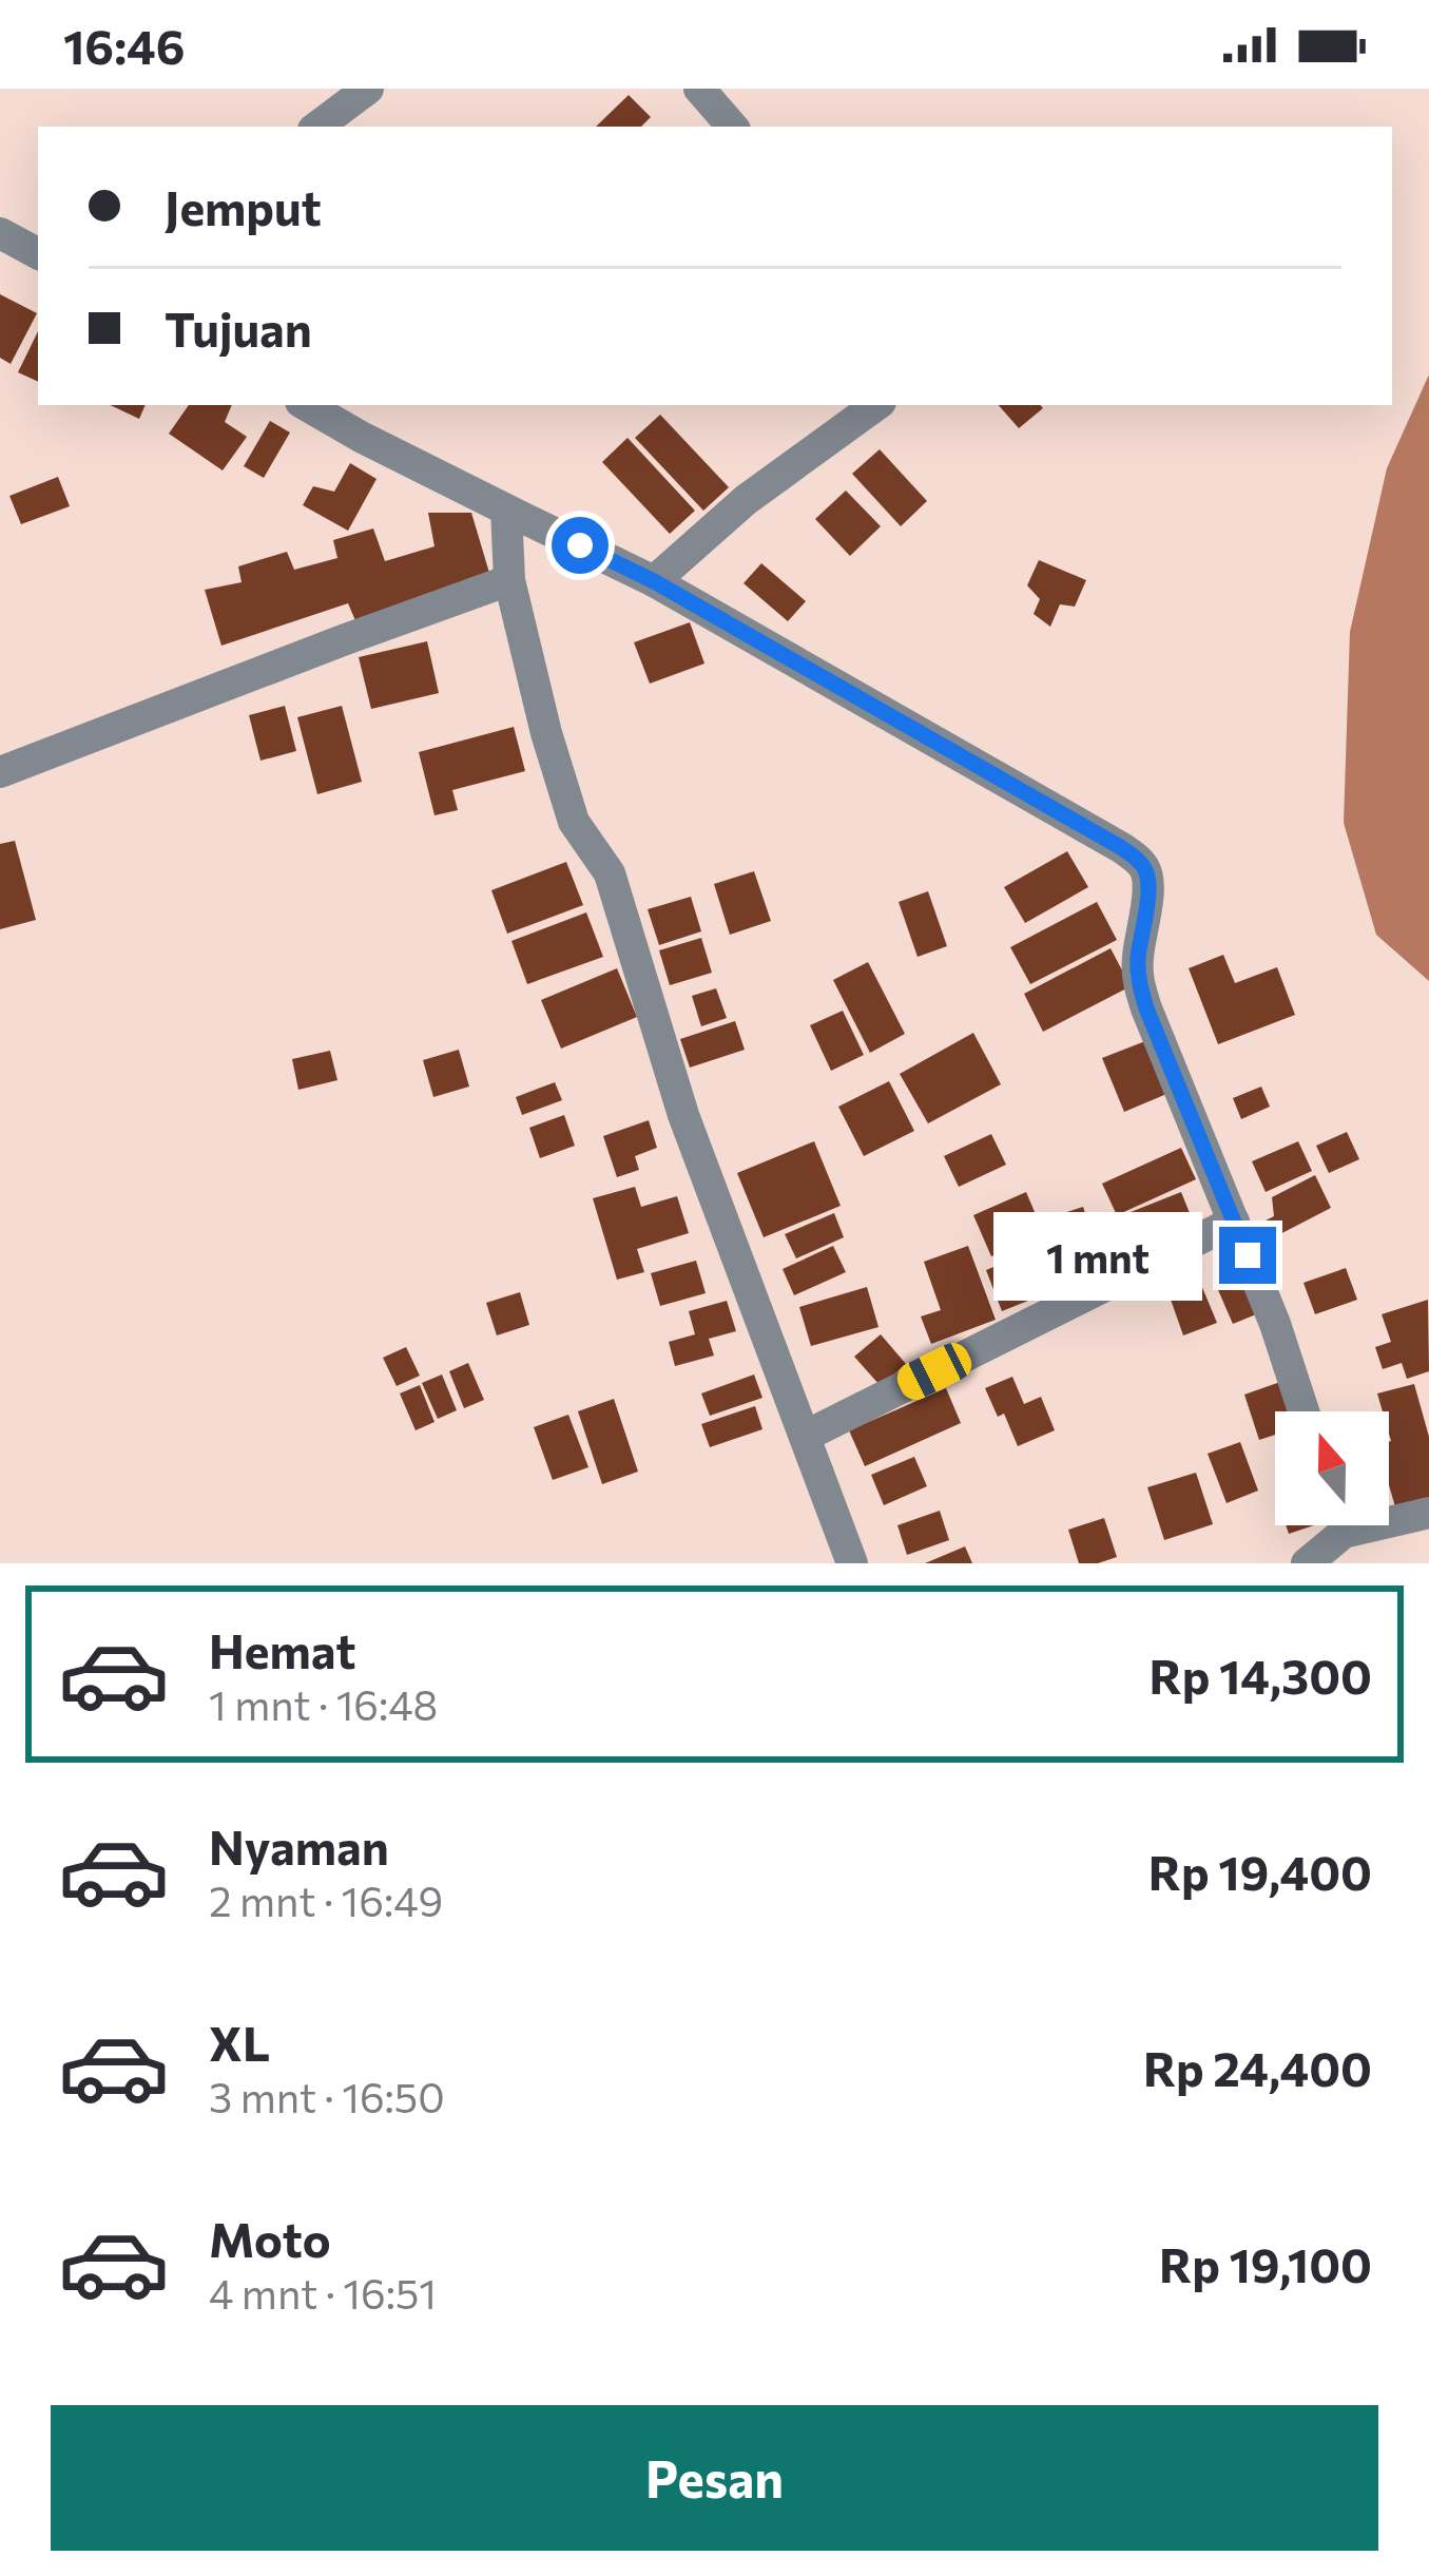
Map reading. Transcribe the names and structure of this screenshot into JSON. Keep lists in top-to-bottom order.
{
  "north": "top",
  "page": {
    "status": "16:46",
    "banner": ["Jemput", "Tujuan"],
    "bubble": "1 mnt",
    "list": [
      {
        "name": "Hemat",
        "note": "1 mnt · 16:48",
        "value": "Rp 14,300"
      },
      {
        "name": "Nyaman",
        "note": "2 mnt · 16:49",
        "value": "Rp 19,400"
      },
      {
        "name": "XL",
        "note": "3 mnt · 16:50",
        "value": "Rp 24,400"
      },
      {
        "name": "Moto",
        "note": "4 mnt · 16:51",
        "value": "Rp 19,100"
      }
    ],
    "buttons": "Pesan"
  }
}
